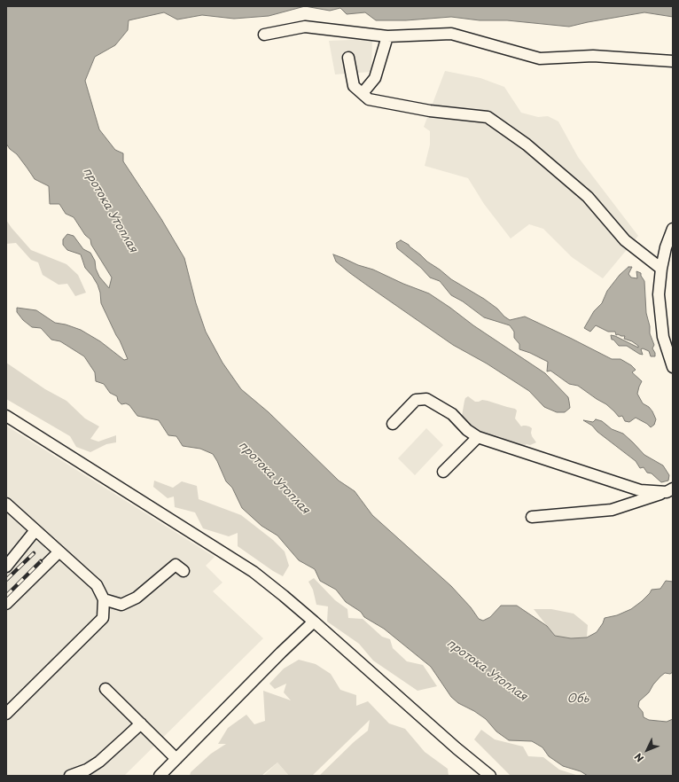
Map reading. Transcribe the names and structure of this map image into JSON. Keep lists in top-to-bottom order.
{
  "water": ["протока Утоплая", "Обь"],
  "north": "bottom left"
}
